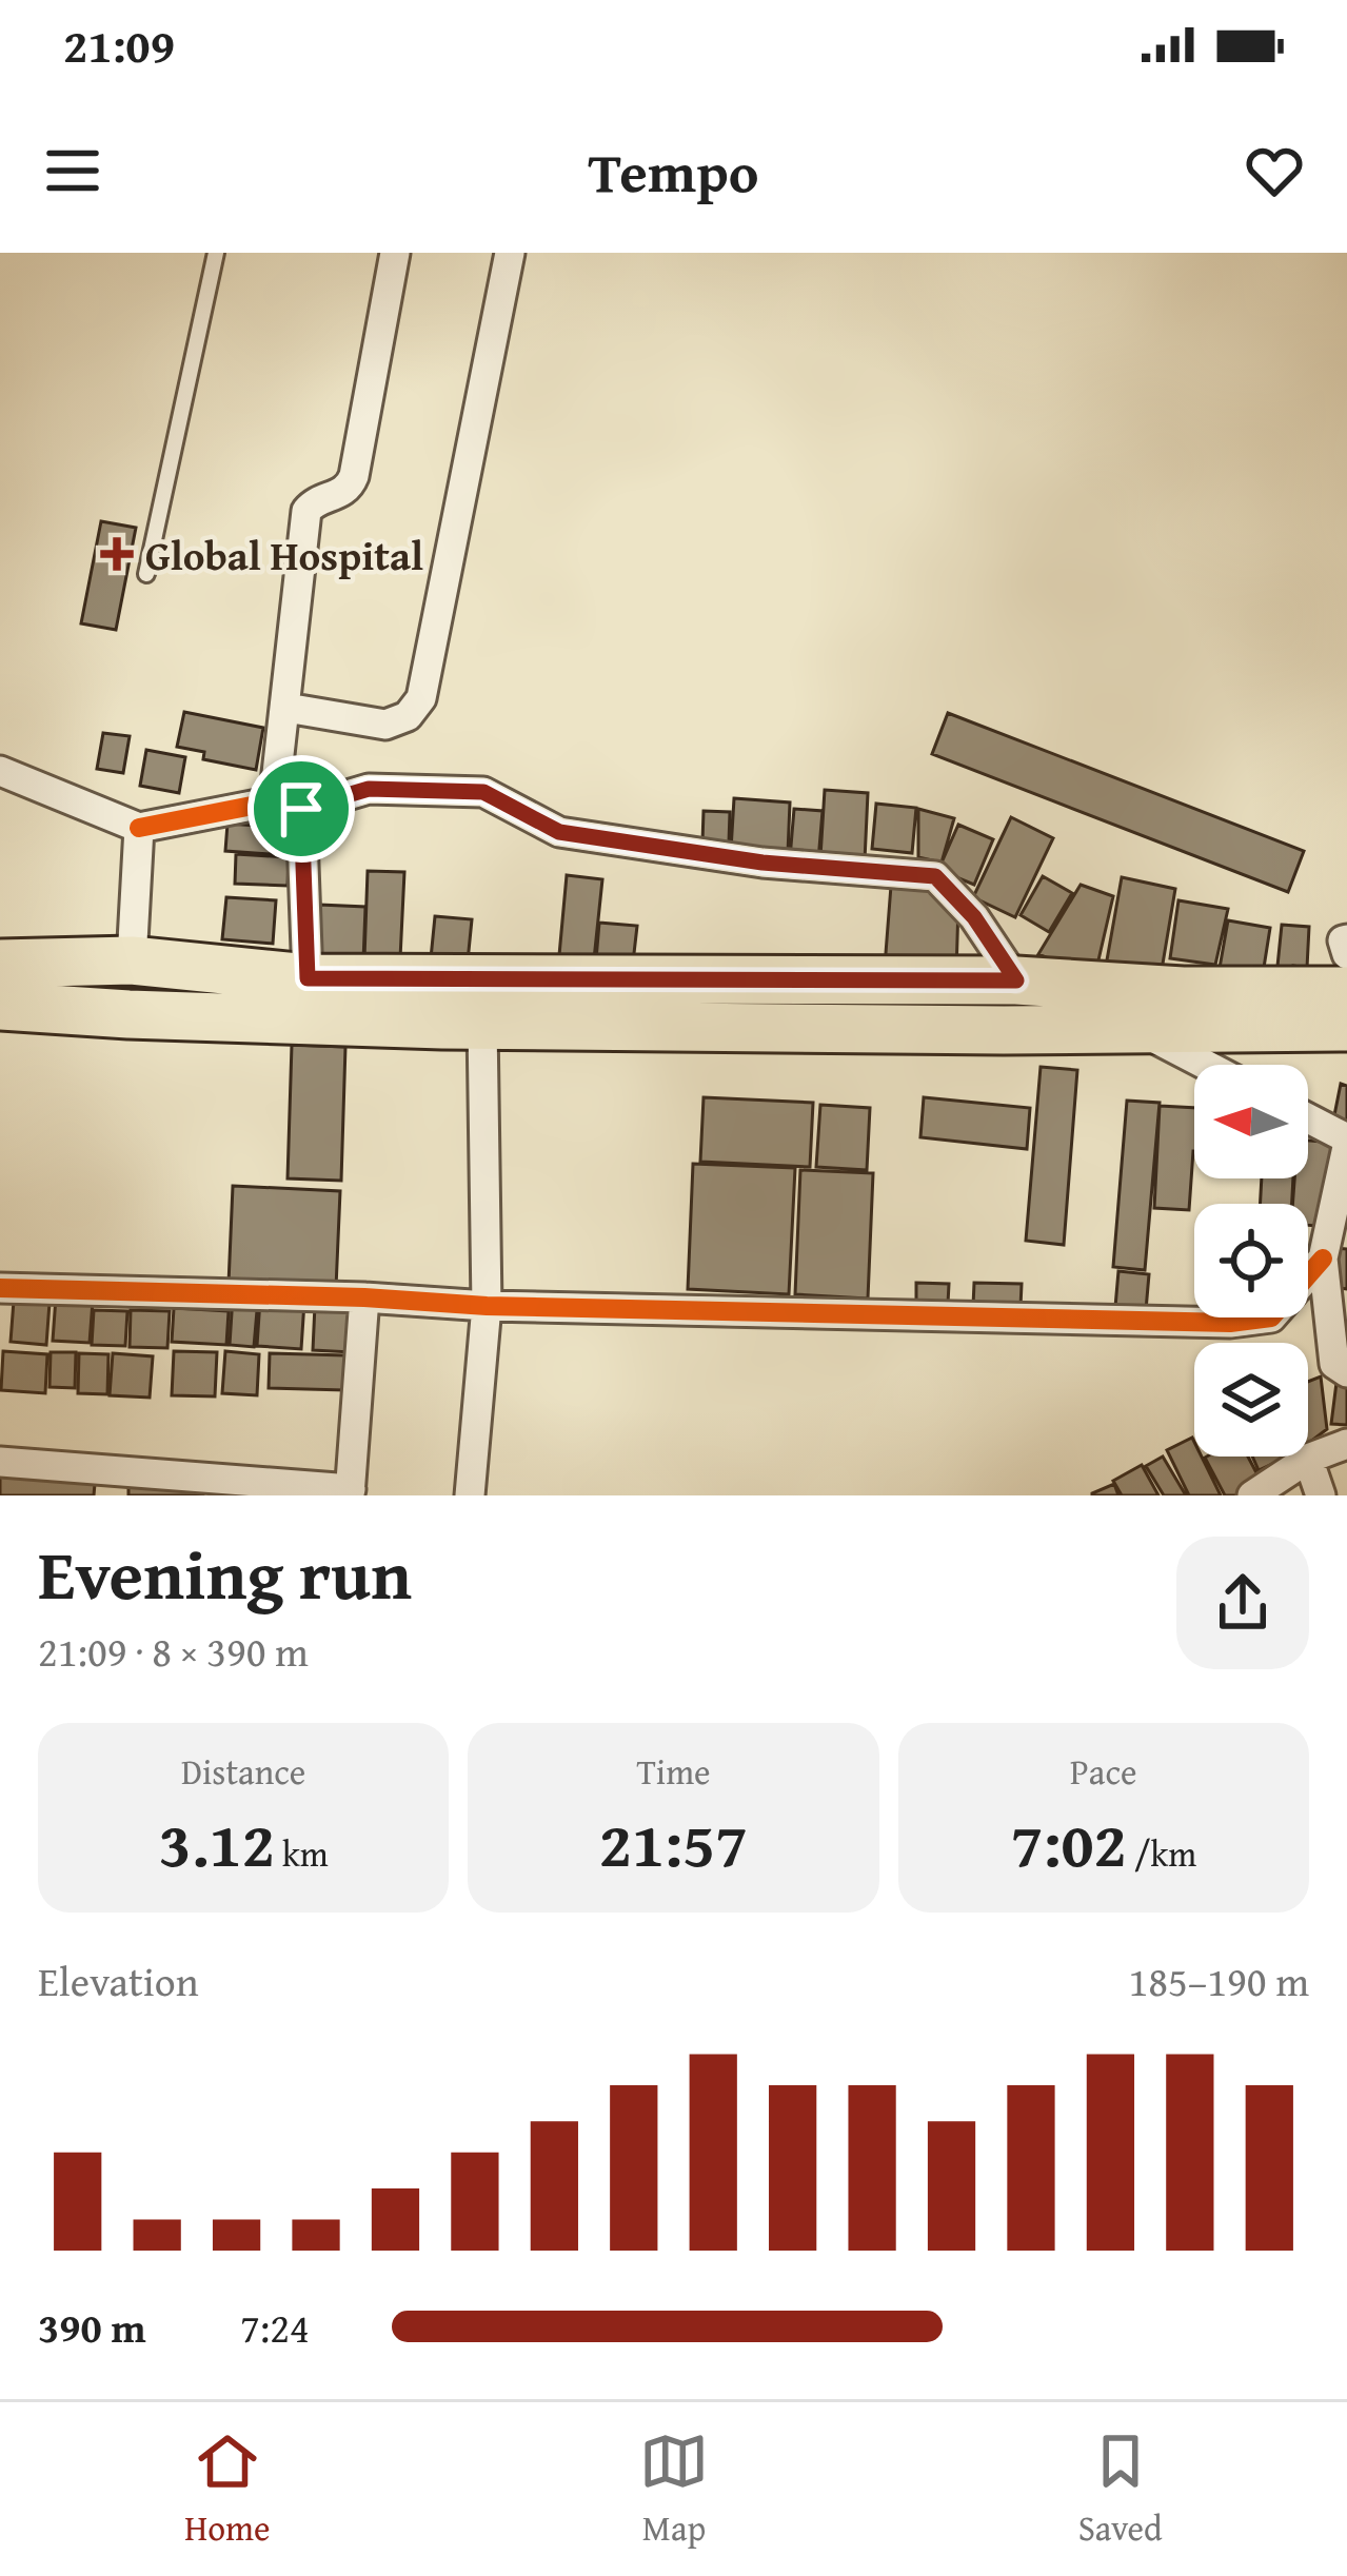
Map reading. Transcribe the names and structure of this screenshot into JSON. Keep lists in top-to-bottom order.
{
  "places": {
    "health": ["Global Hospital"]
  },
  "north": "left",
  "page": {
    "status": "21:09",
    "header": "Tempo",
    "heading": ["Evening run", "21:09 · 8 × 390 m"],
    "stats": [
      ["Distance", "3.12 km"],
      ["Time", "21:57"],
      ["Pace", "7:02 /km"]
    ],
    "chart": ["Elevation", "185–190 m"],
    "list": [
      {
        "name": "390 m",
        "note": "7:24"
      }
    ],
    "tabs": ["Home", "Map", "Saved"]
  }
}
